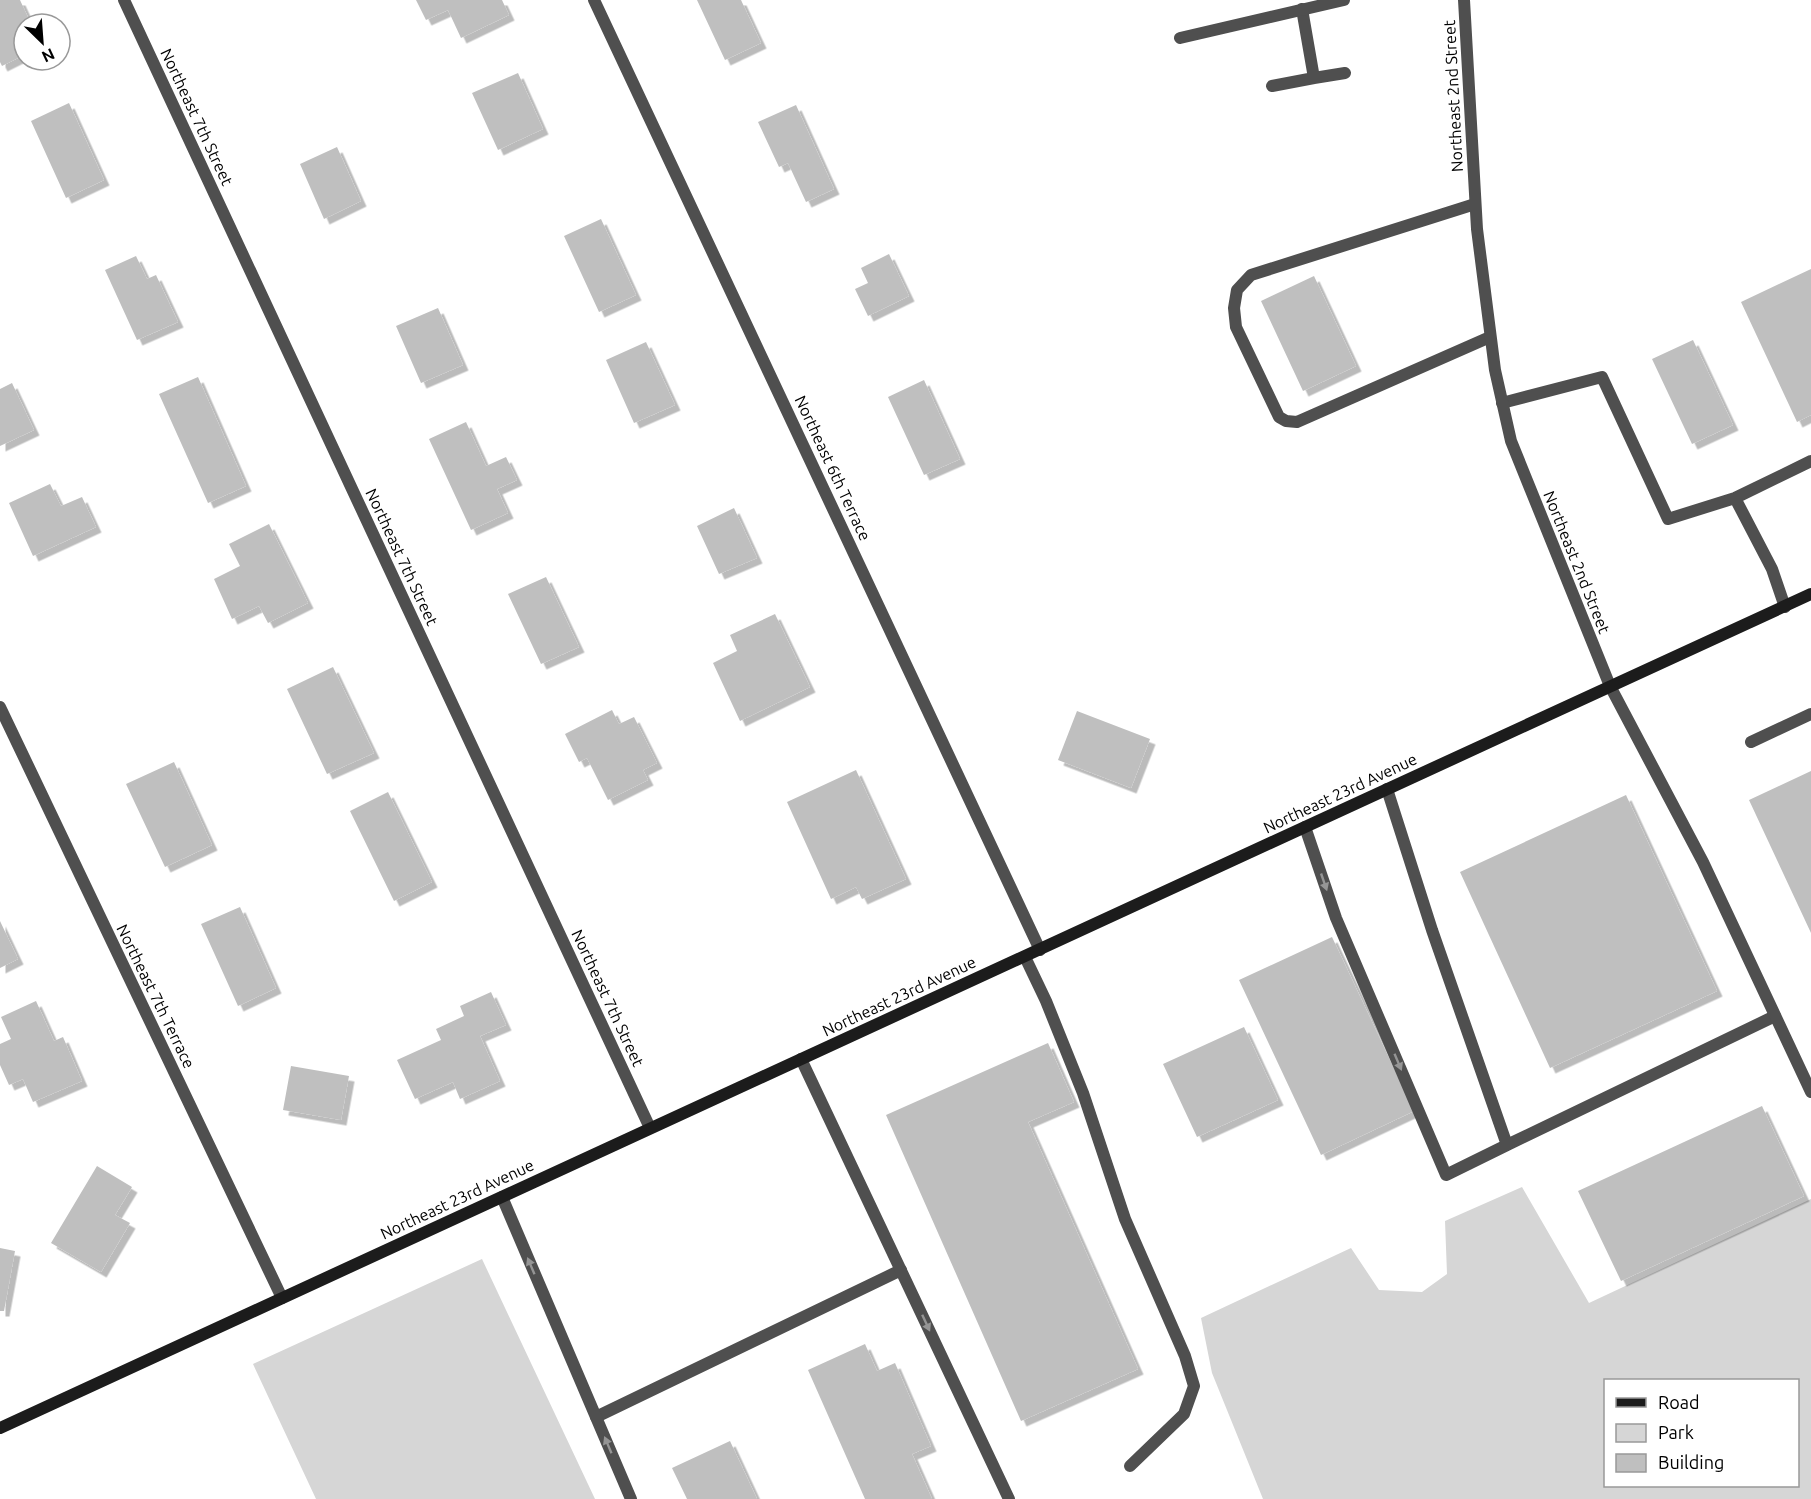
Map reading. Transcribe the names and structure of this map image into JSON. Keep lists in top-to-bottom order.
{
  "streets": {
    "main road": ["Northeast 23rd Avenue"],
    "street": [
      "Northeast 2nd Street",
      "Northeast 7th Street",
      "Northeast 6th Terrace",
      "Northeast 7th Terrace"
    ]
  },
  "crossings": [
    ["Northeast 2nd Street", "Northeast 23rd Avenue"],
    ["Northeast 7th Street", "Northeast 23rd Avenue"],
    ["Northeast 6th Terrace", "Northeast 23rd Avenue"],
    ["Northeast 23rd Avenue", "Northeast 7th Terrace"]
  ],
  "legend": ["Road", "Park", "Building"],
  "north": "bottom right"
}
